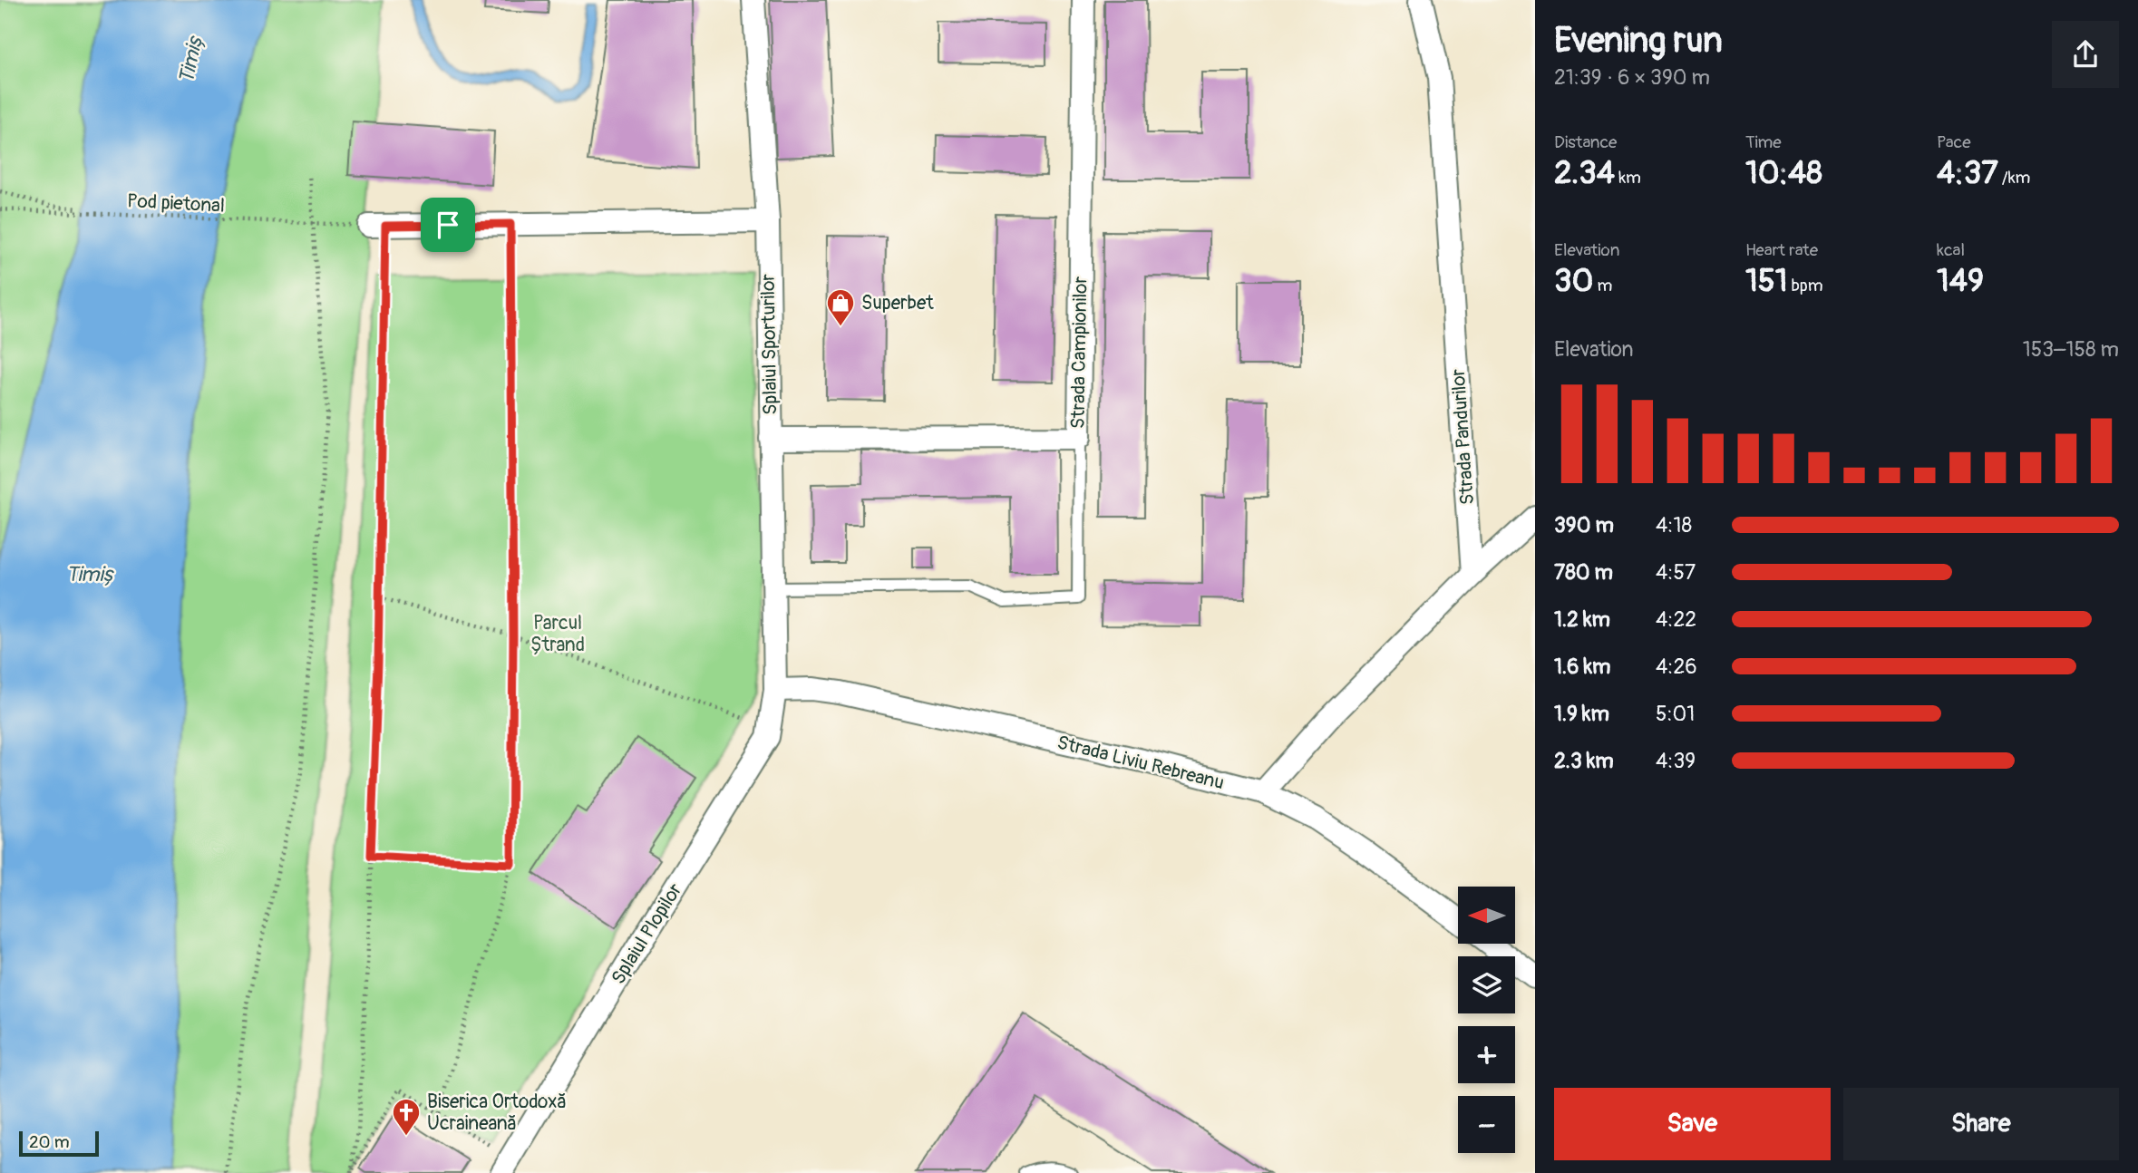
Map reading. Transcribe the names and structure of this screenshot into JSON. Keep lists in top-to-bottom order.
{
  "streets": {
    "street": [
      "Splaiul Sporturilor",
      "Strada Campionilor",
      "Strada Pandurilor",
      "Strada Liviu Rebreanu",
      "Splaiul Plopilor"
    ],
    "path": ["Pod pietonal"]
  },
  "crossings": [
    ["Splaiul Sporturilor", "Strada Campionilor"],
    ["Splaiul Sporturilor", "Strada Liviu Rebreanu"],
    ["Splaiul Sporturilor", "Splaiul Plopilor"],
    ["Strada Liviu Rebreanu", "Splaiul Plopilor"]
  ],
  "water": ["Timiș"],
  "parks": ["Parcul Ștrand"],
  "places": {
    "shop": ["Superbet"],
    "church": ["Biserica Ortodoxă Ucraineană"]
  },
  "scale_bar": "20 m",
  "north": "left",
  "page": {
    "heading": ["Evening run", "21:39 · 6 × 390 m"],
    "stats": [
      ["Distance", "2.34 km"],
      ["Time", "10:48"],
      ["Pace", "4:37 /km"],
      ["Elevation", "30 m"],
      ["Heart rate", "151 bpm"],
      ["kcal", "149"]
    ],
    "chart": ["Elevation", "153–158 m"],
    "list": [
      {
        "name": "390 m",
        "note": "4:18"
      },
      {
        "name": "780 m",
        "note": "4:57"
      },
      {
        "name": "1.2 km",
        "note": "4:22"
      },
      {
        "name": "1.6 km",
        "note": "4:26"
      },
      {
        "name": "1.9 km",
        "note": "5:01"
      },
      {
        "name": "2.3 km",
        "note": "4:39"
      }
    ],
    "map_buttons": ["+", "−"],
    "buttons": ["Save", "Share"],
    "scale": "20 m"
  }
}
